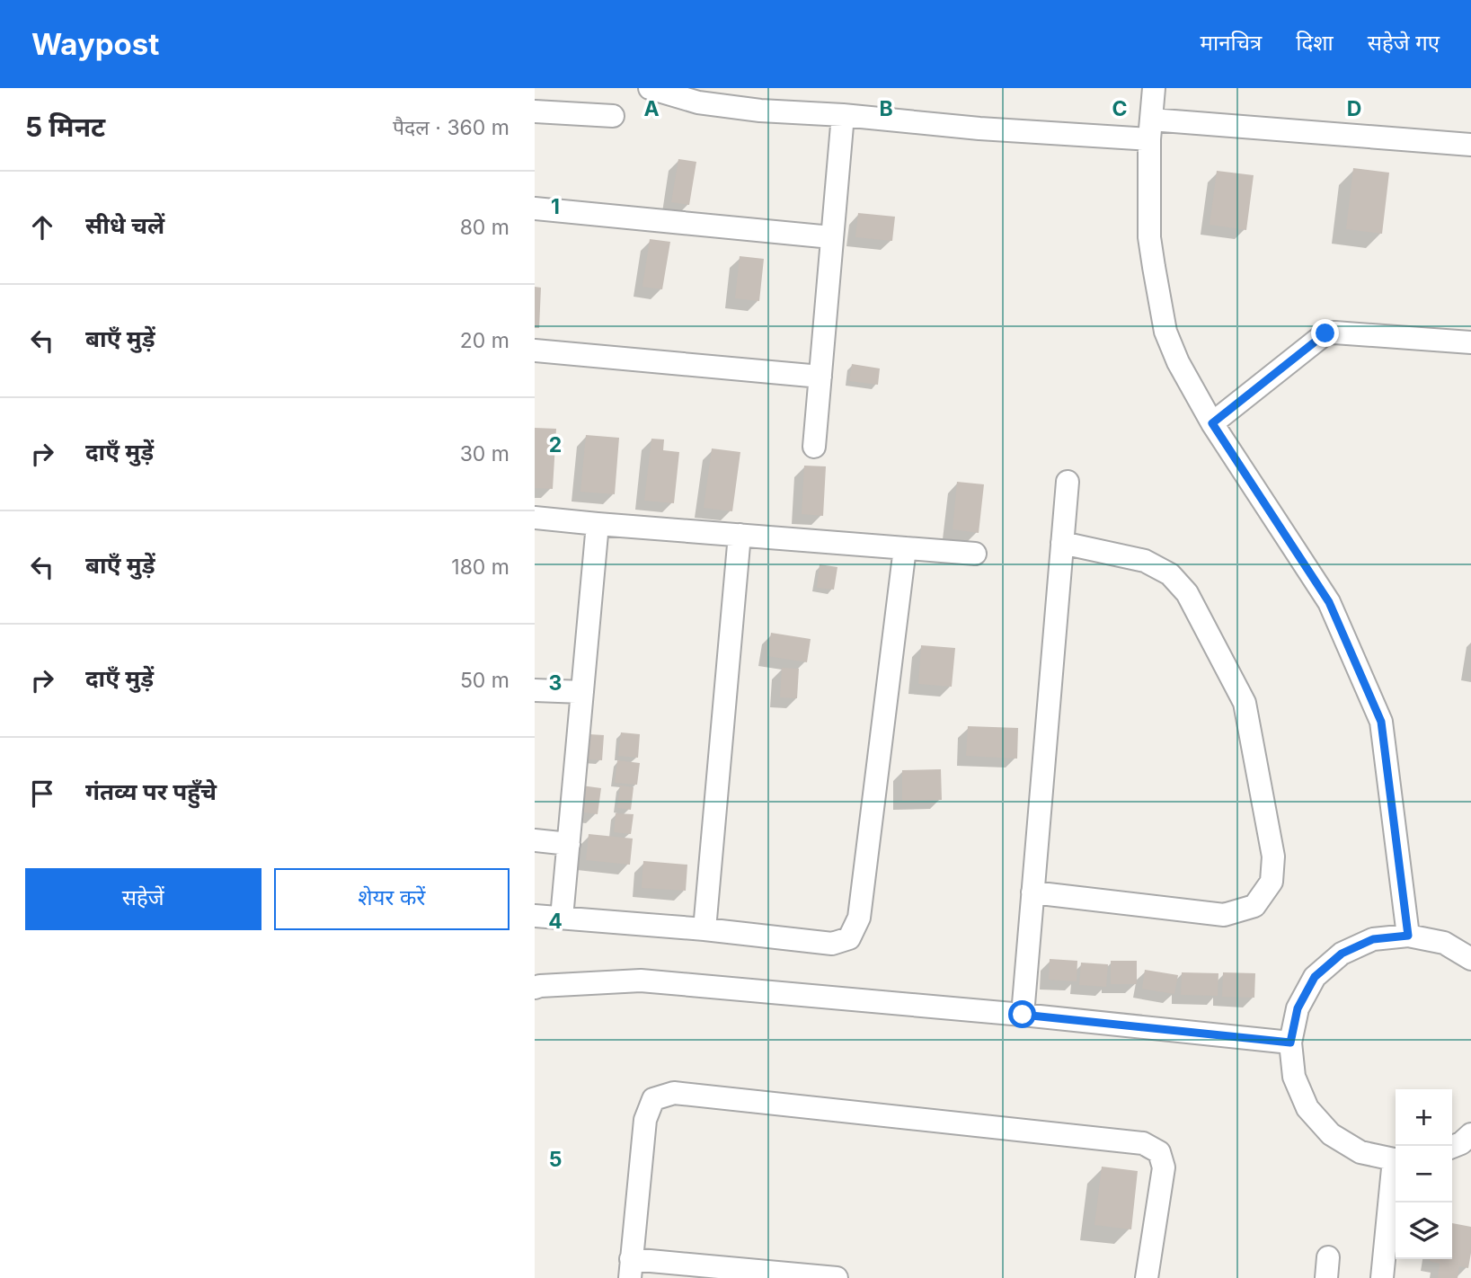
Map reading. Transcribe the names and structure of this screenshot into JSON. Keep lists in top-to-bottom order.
{
  "page": {
    "header": "Waypost",
    "nav": ["मानचित्र", "दिशा", "सहेजे गए"],
    "heading": ["5 मिनट", "पैदल · 360 m"],
    "list": [
      ["सीधे चलें", "80 m"],
      ["बाएँ मुड़ें", "20 m"],
      ["दाएँ मुड़ें", "30 m"],
      ["बाएँ मुड़ें", "180 m"],
      ["दाएँ मुड़ें", "50 m"],
      "गंतव्य पर पहुँचे"
    ],
    "buttons": ["सहेजें", "शेयर करें"],
    "map_buttons": ["+", "−"]
  },
  "grid": {
    "columns": [
      "A",
      "B",
      "C",
      "D"
    ],
    "rows": [
      "1",
      "2",
      "3",
      "4",
      "5"
    ]
  }
}
